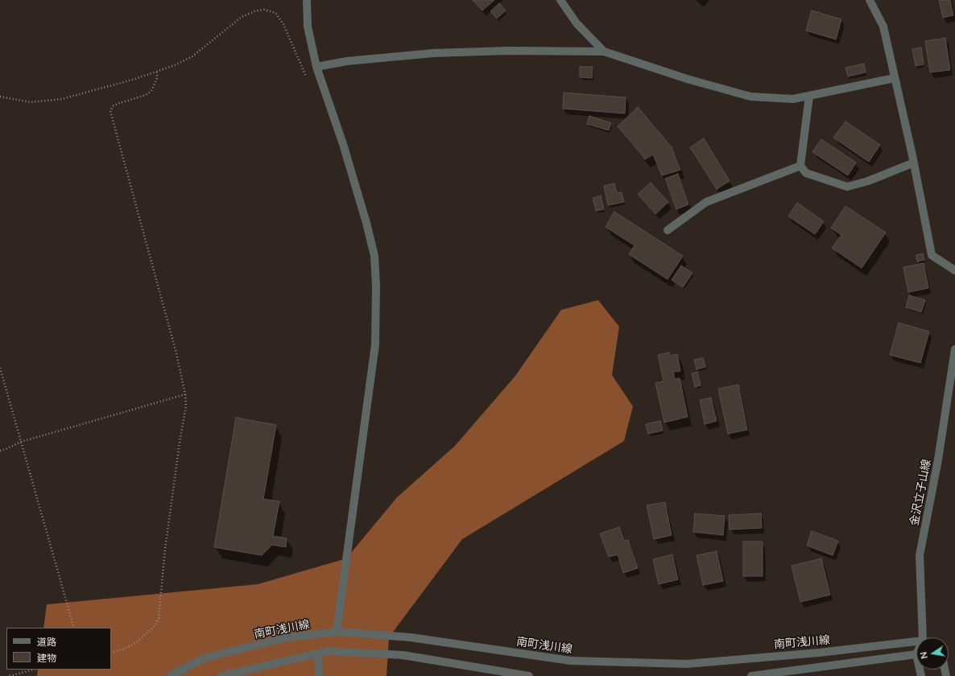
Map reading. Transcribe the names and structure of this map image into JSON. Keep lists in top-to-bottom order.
{
  "streets": {
    "street": ["金沢立子山線", "南町浅川線"]
  },
  "legend": ["道路", "建物"],
  "north": "left"
}
